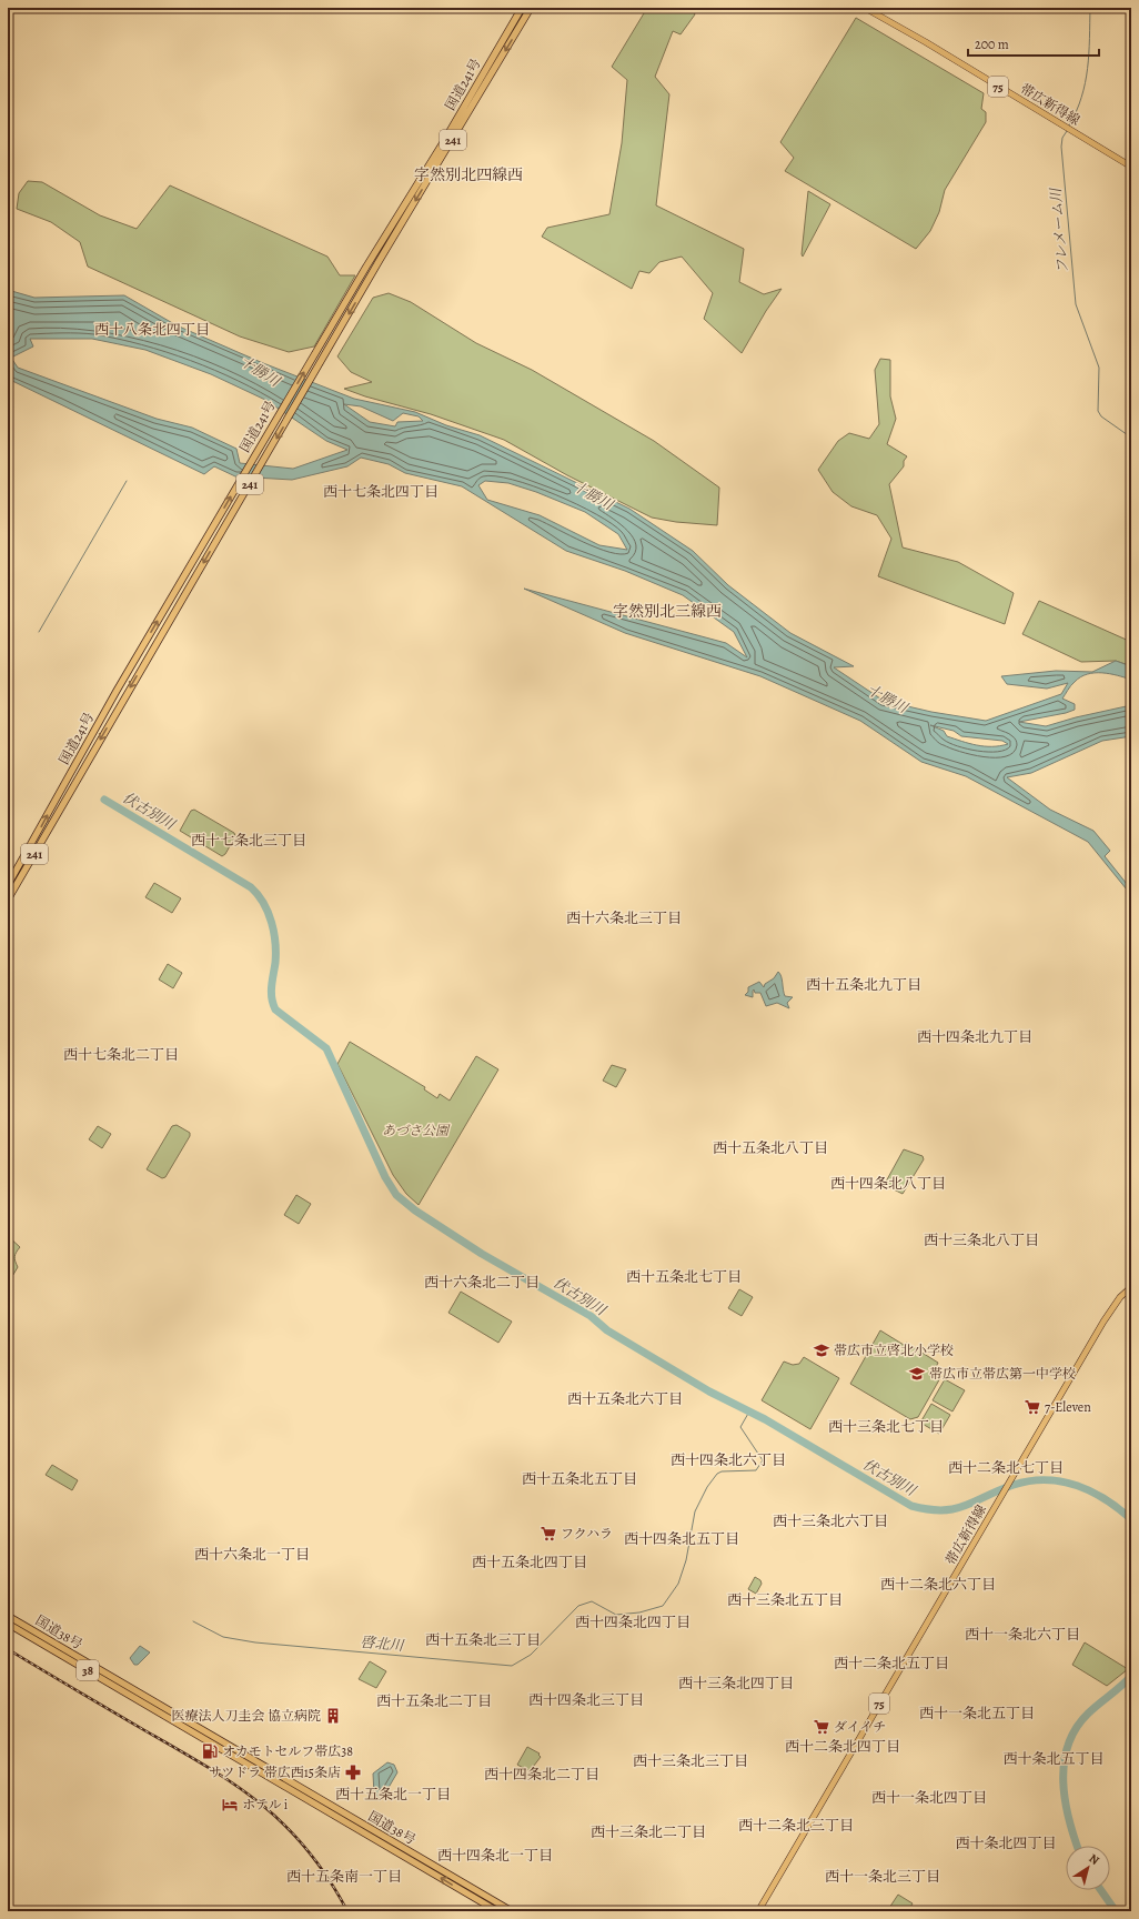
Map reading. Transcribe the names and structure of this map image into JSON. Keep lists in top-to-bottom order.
{
  "streets": {
    "highway": [
      "国道241号",
      "241",
      "国道38号",
      "38"
    ],
    "main road": ["75", "帯広新得線"]
  },
  "districts": [
    "字然別北四線西",
    "西十八条北四丁目",
    "西十七条北四丁目",
    "字然別北三線西",
    "西十七条北三丁目",
    "西十六条北三丁目",
    "西十五条北九丁目",
    "西十四条北九丁目",
    "西十七条北二丁目",
    "西十五条北八丁目",
    "西十四条北八丁目",
    "西十三条北八丁目",
    "西十五条北七丁目",
    "西十六条北二丁目",
    "西十五条北六丁目",
    "西十三条北七丁目",
    "西十四条北六丁目",
    "西十二条北七丁目",
    "西十五条北五丁目",
    "西十三条北六丁目",
    "西十四条北五丁目",
    "西十六条北一丁目",
    "西十五条北四丁目",
    "西十二条北六丁目",
    "西十三条北五丁目",
    "西十四条北四丁目",
    "西十一条北六丁目",
    "西十五条北三丁目",
    "西十二条北五丁目",
    "西十三条北四丁目",
    "西十四条北三丁目",
    "西十五条北二丁目",
    "西十一条北五丁目",
    "西十二条北四丁目",
    "西十条北五丁目",
    "西十三条北三丁目",
    "西十四条北二丁目",
    "西十五条北一丁目",
    "西十一条北四丁目",
    "西十二条北三丁目",
    "西十三条北二丁目",
    "西十条北四丁目",
    "西十四条北一丁目",
    "西十五条南一丁目",
    "西十一条北三丁目"
  ],
  "water": [
    "フレメーム川",
    "十勝川",
    "伏古別川",
    "啓北川"
  ],
  "parks": ["あづさ公園"],
  "places": {
    "school or university": ["帯広市立啓北小学校", "帯広市立帯広第一中学校"],
    "supermarket": ["7-Eleven", "フクハラ", "ダイイチ"],
    "building": ["医療法人刀圭会 協立病院"],
    "fuel station": ["オカモトセルフ帯広38"],
    "pharmacy": ["サツドラ 帯広西15条店"],
    "hotel": ["ホテル i"]
  },
  "scale_bar": "200 m",
  "north": "top right"
}
